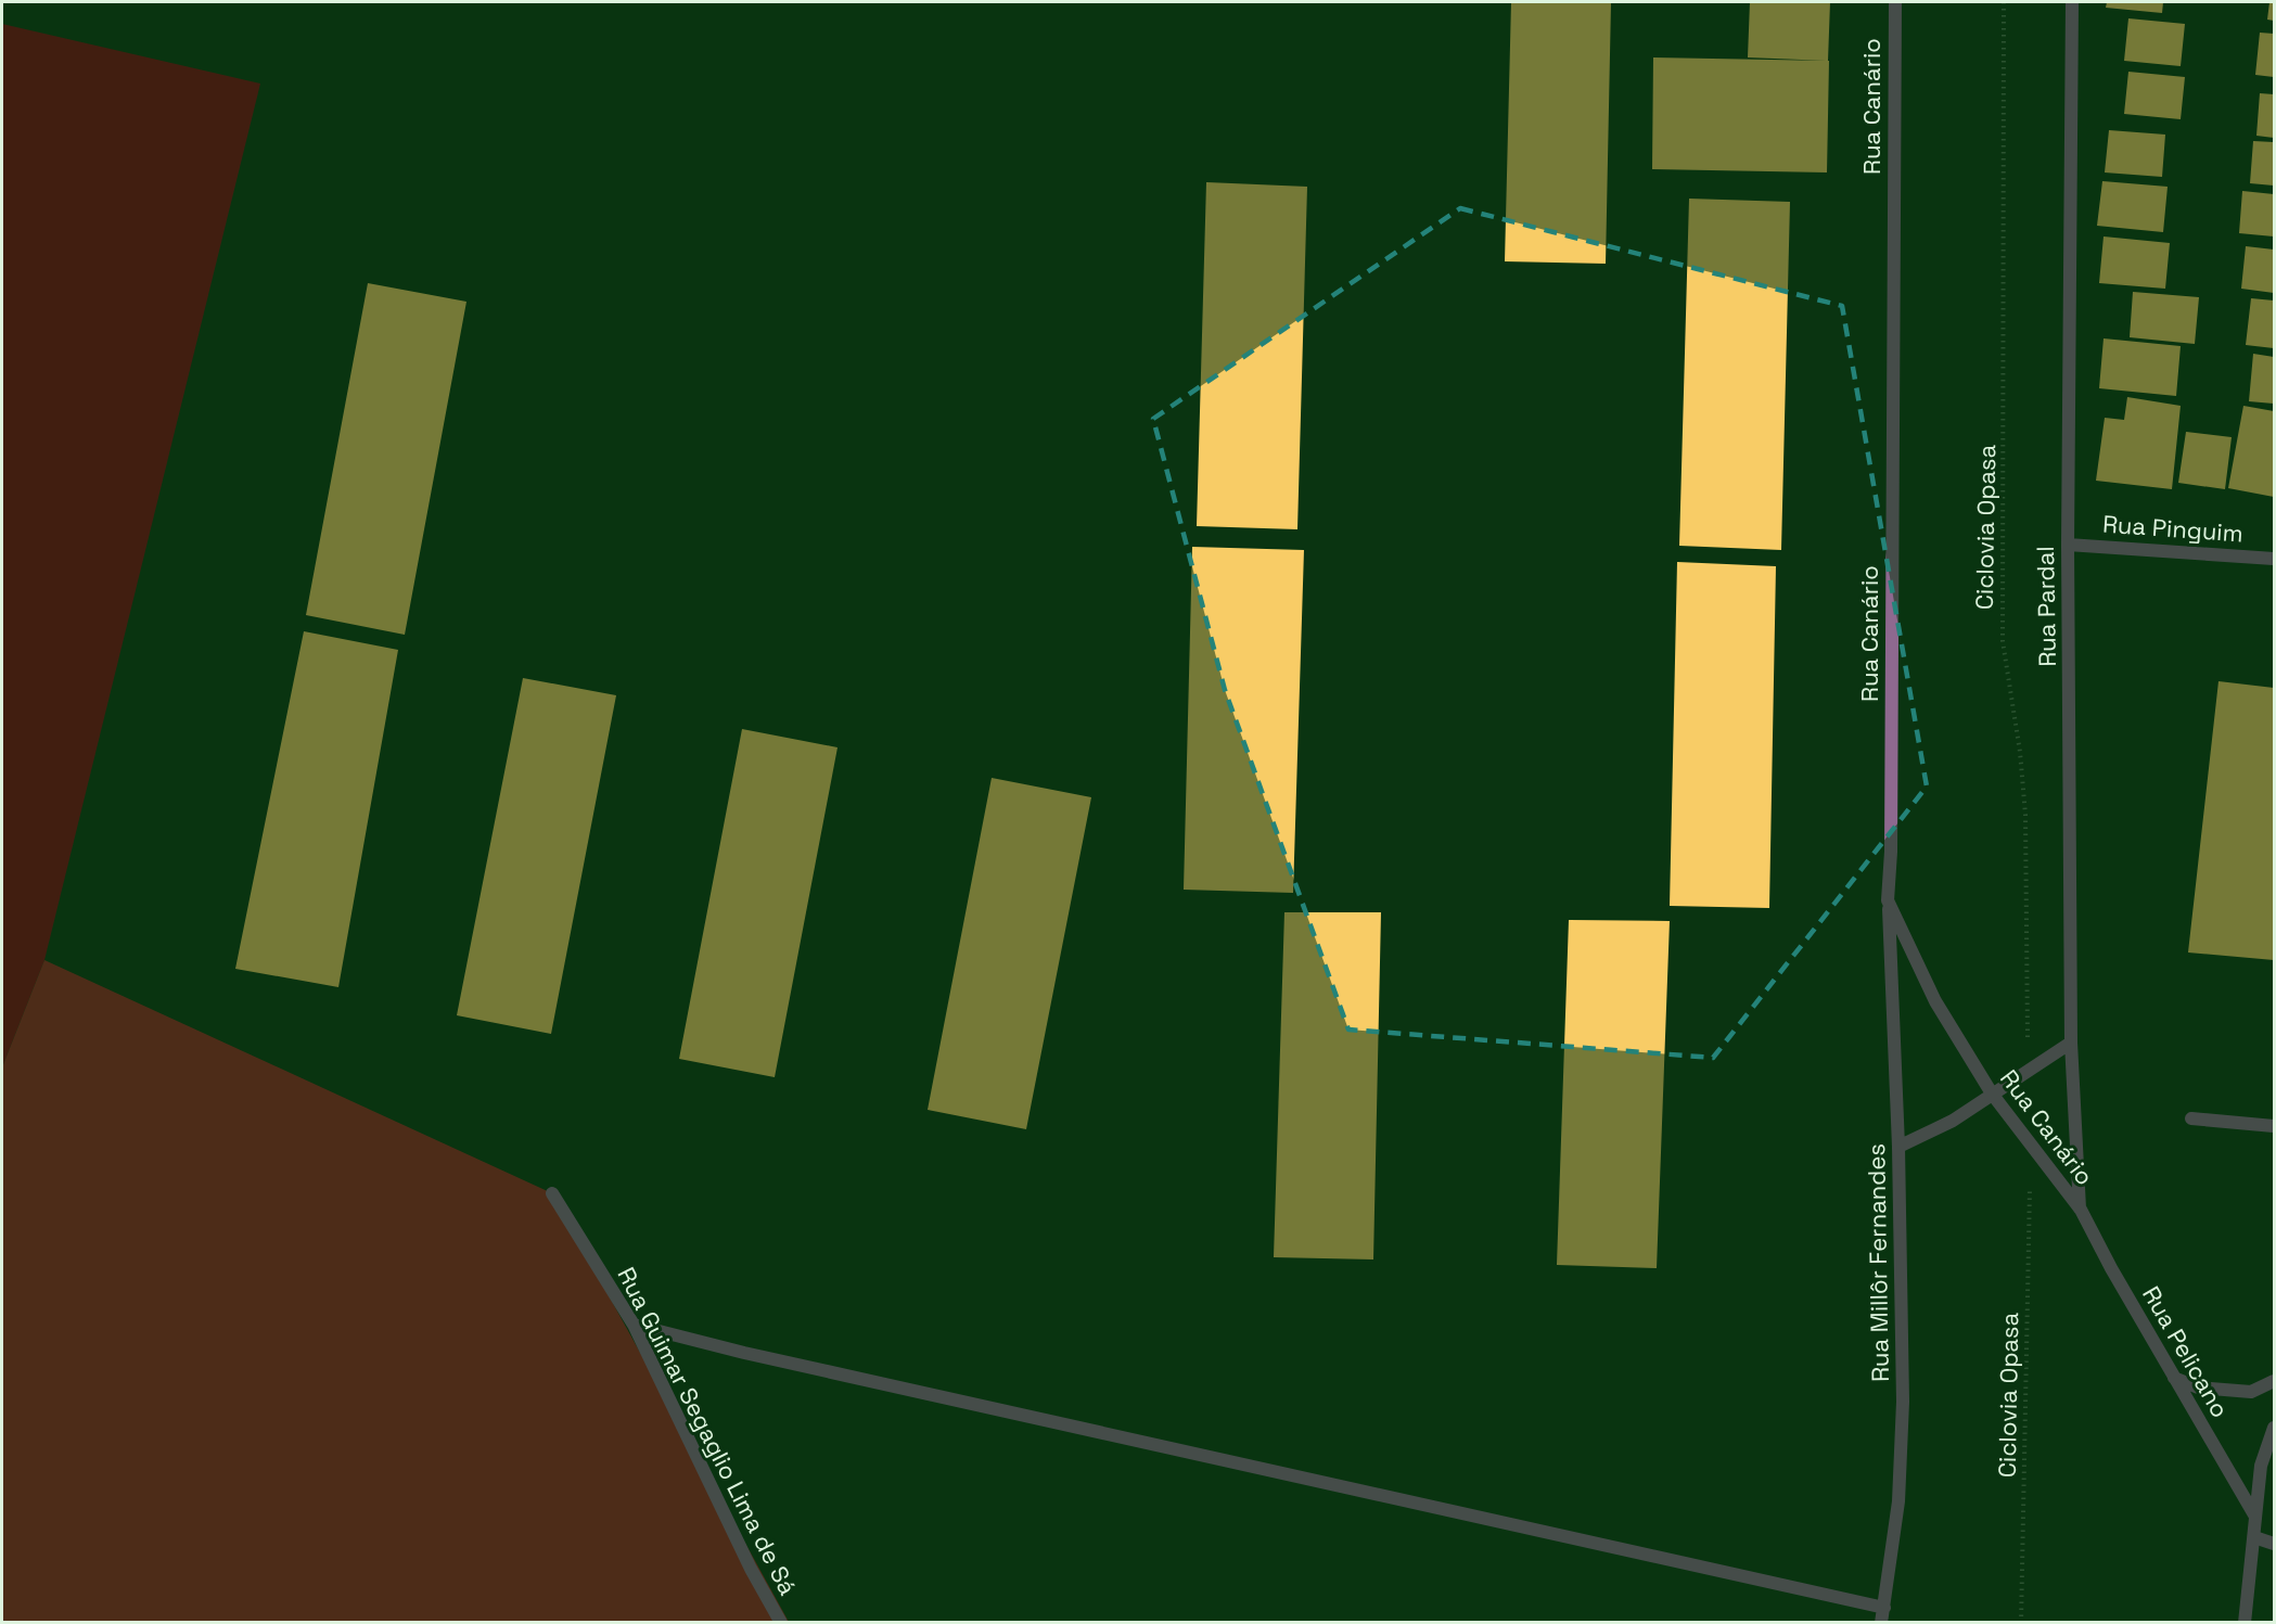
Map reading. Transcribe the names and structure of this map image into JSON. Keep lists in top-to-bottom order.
{
  "streets": {
    "street": [
      "Rua Canário",
      "Rua Pinguim",
      "Rua Pardal",
      "Rua Millôr Fernandes",
      "Rua Pelicano",
      "Rua Guimar Segaglio Lima de Sá"
    ],
    "path": ["Ciclovia Opasa"]
  },
  "crossings": [
    ["Rua Canário", "Rua Pardal"],
    ["Rua Canário", "Rua Millôr Fernandes"],
    ["Rua Canário", "Rua Pelicano"],
    ["Rua Pinguim", "Rua Pardal"],
    ["Rua Pardal", "Rua Pelicano"]
  ]
}
